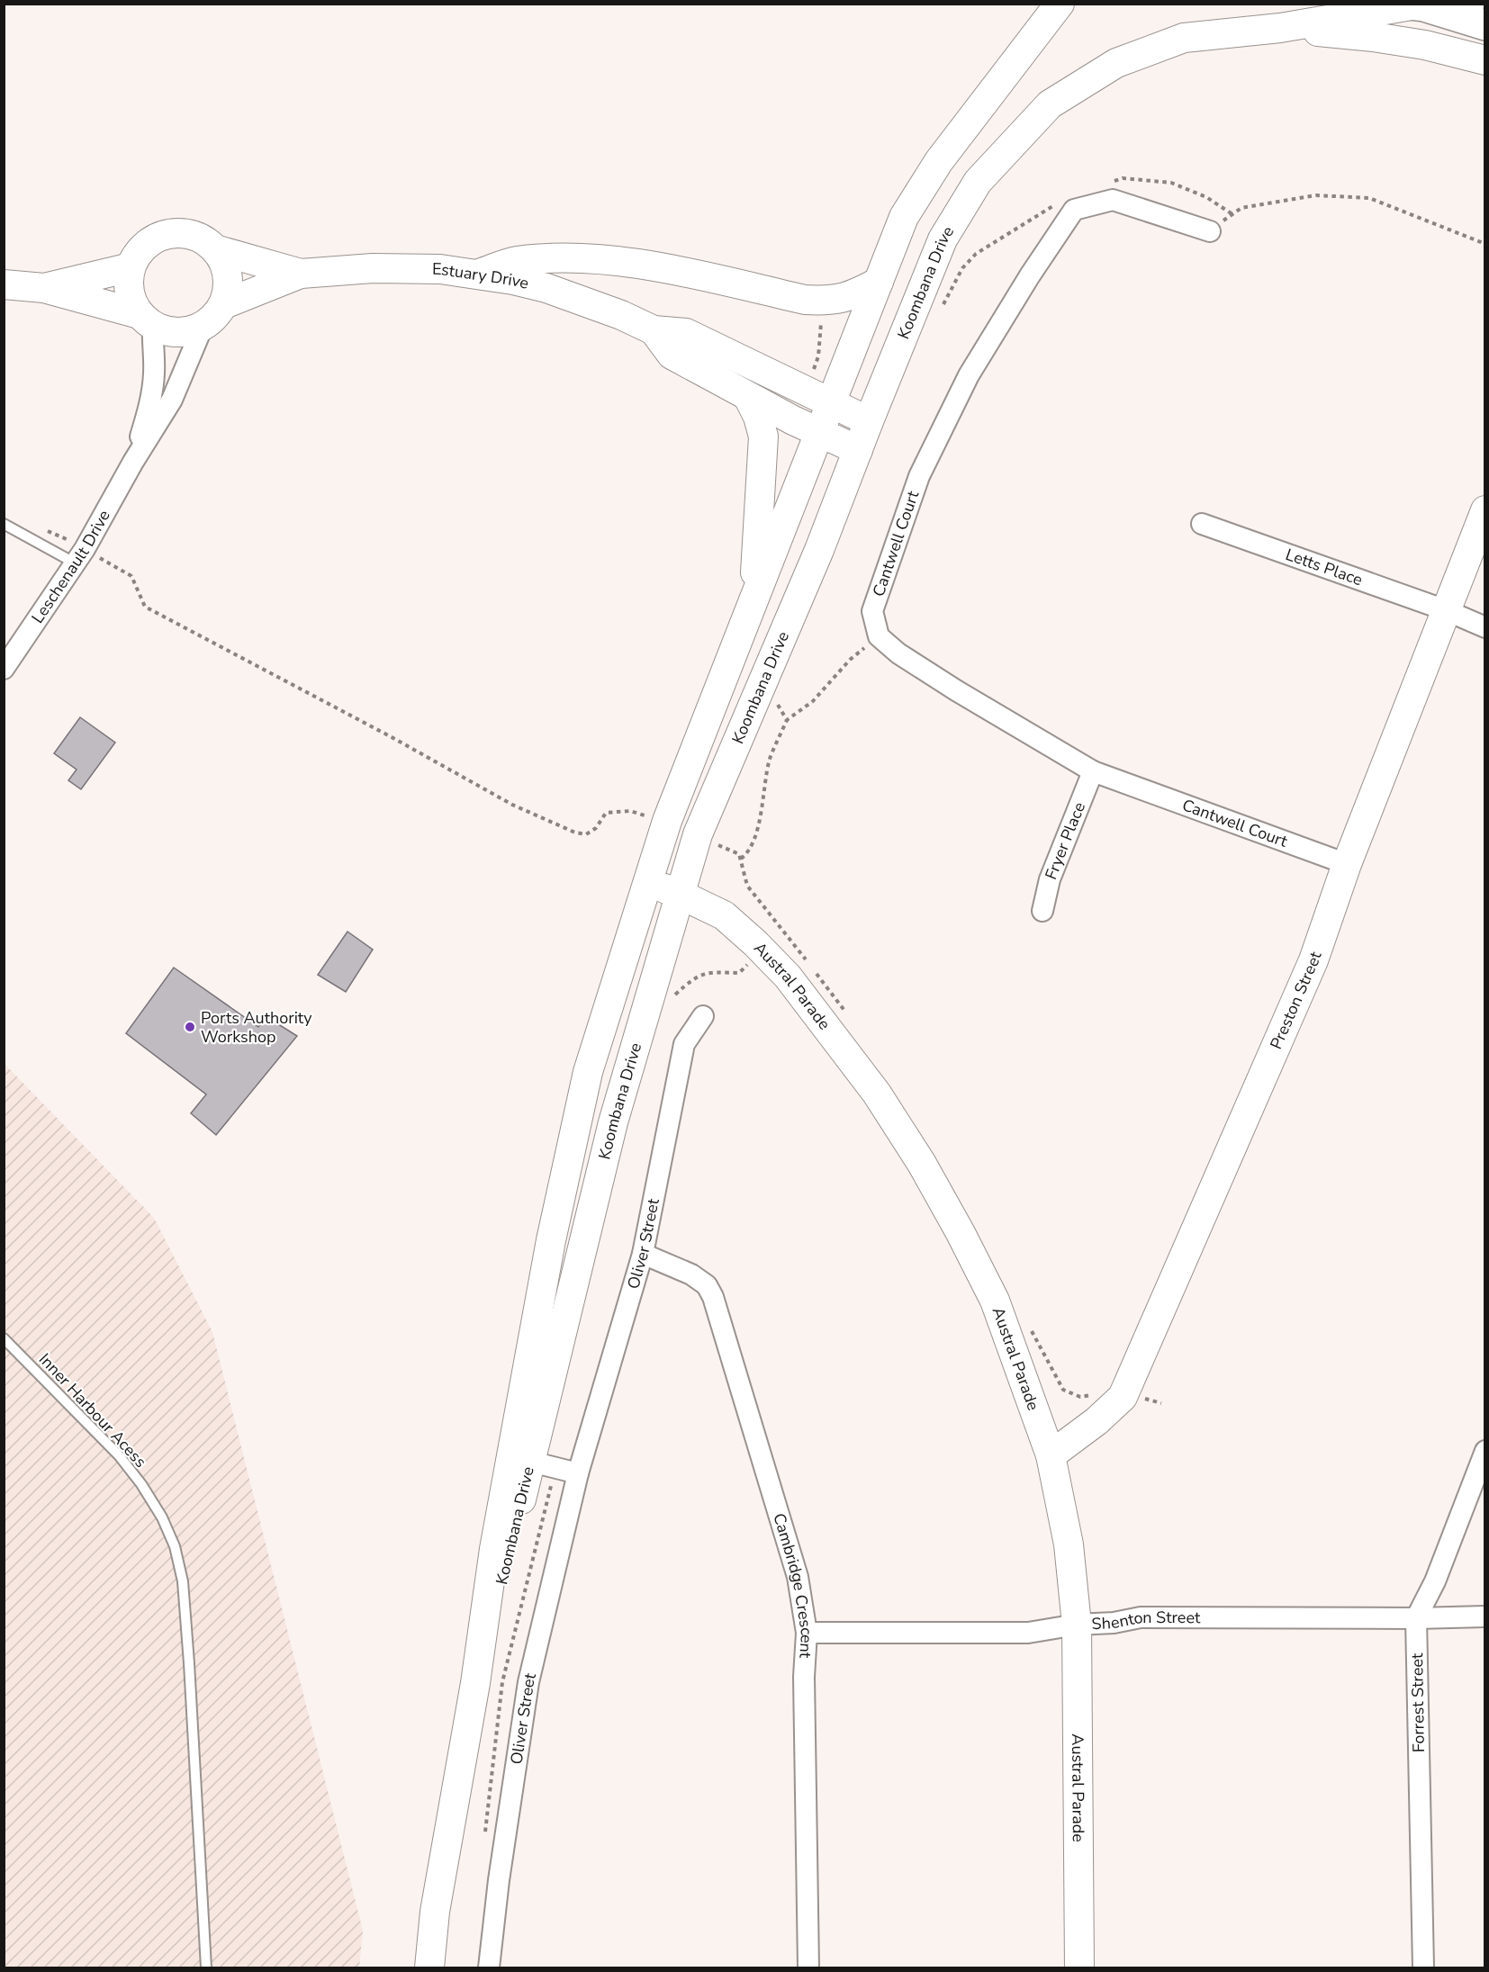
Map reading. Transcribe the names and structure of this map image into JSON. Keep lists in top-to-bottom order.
{
  "streets": {
    "main road": [
      "Estuary Drive",
      "Koombana Drive",
      "Austral Parade",
      "Preston Street"
    ],
    "street": [
      "Cantwell Court",
      "Leschenault Drive",
      "Letts Place",
      "Fryer Place",
      "Oliver Street",
      "Cambridge Crescent",
      "Shenton Street",
      "Forrest Street"
    ],
    "lane": ["Inner Harbour Acess"]
  },
  "crossings": [
    ["Estuary Drive", "Koombana Drive"],
    ["Estuary Drive", "Leschenault Drive"],
    ["Koombana Drive", "Austral Parade"],
    ["Cantwell Court", "Fryer Place"],
    ["Cantwell Court", "Preston Street"],
    ["Letts Place", "Preston Street"],
    ["Austral Parade", "Preston Street"],
    ["Austral Parade", "Shenton Street"],
    ["Oliver Street", "Cambridge Crescent"],
    ["Cambridge Crescent", "Shenton Street"],
    ["Shenton Street", "Forrest Street"]
  ],
  "places": ["Ports Authority Workshop"]
}
